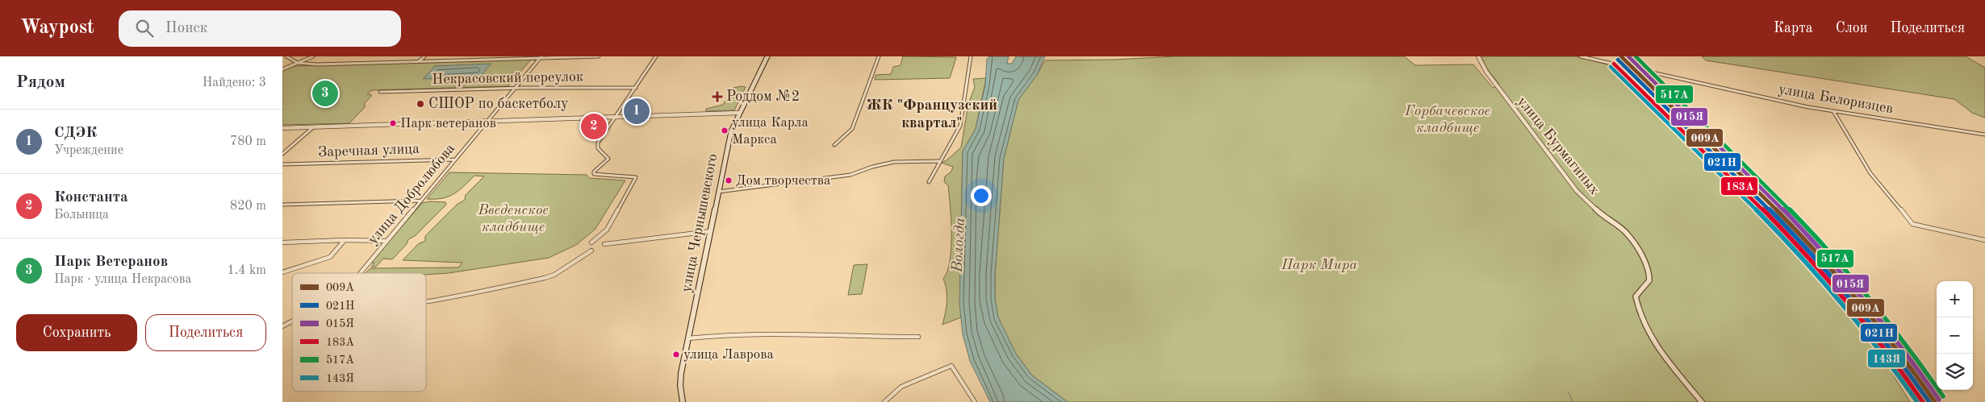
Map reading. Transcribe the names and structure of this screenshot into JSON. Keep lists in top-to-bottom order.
{
  "streets": {
    "main road": ["улица Чернышевского"],
    "street": [
      "Некрасовский переулок",
      "улица Белоризцев",
      "улица Бурмагиных",
      "Заречная улица",
      "улица Добролюбова"
    ]
  },
  "crossings": [
    ["Некрасовский переулок", "улица Добролюбова"],
    ["Заречная улица", "улица Добролюбова"]
  ],
  "districts": ["ЖК \"Французский квартал\""],
  "water": ["Вологда"],
  "parks": ["Горбачевское кладбище", "Введенское кладбище", "Парк Мира"],
  "places": {
    "health": ["Роддом №2"],
    "other": [
      "СШОР по баскетболу",
      "Парк ветеранов",
      "улица Карла Маркса",
      "Дом творчества",
      "улица Лаврова"
    ]
  },
  "lines": [
    "transit line 009А",
    "transit line 015Я",
    "transit line 517А",
    "transit line 021Н",
    "transit line 183А",
    "transit line 143Я"
  ],
  "legend": [
    "009А",
    "021Н",
    "015Я",
    "183А",
    "517А",
    "143Я"
  ],
  "page": {
    "header": "Waypost",
    "search": "Поиск",
    "nav": ["Карта", "Слои", "Поделиться"],
    "heading": ["Рядом", "Найдено: 3"],
    "pins": ["3", "1", "2"],
    "list": [
      {
        "mark": "1",
        "name": "СДЭК",
        "note": "Учреждение",
        "value": "780 m"
      },
      {
        "mark": "2",
        "name": "Константа",
        "note": "Больница",
        "value": "820 m"
      },
      {
        "mark": "3",
        "name": "Парк Ветеранов",
        "note": "Парк · улица Некрасова",
        "value": "1.4 km"
      }
    ],
    "map_buttons": ["+", "−"],
    "buttons": ["Сохранить", "Поделиться"]
  }
}
